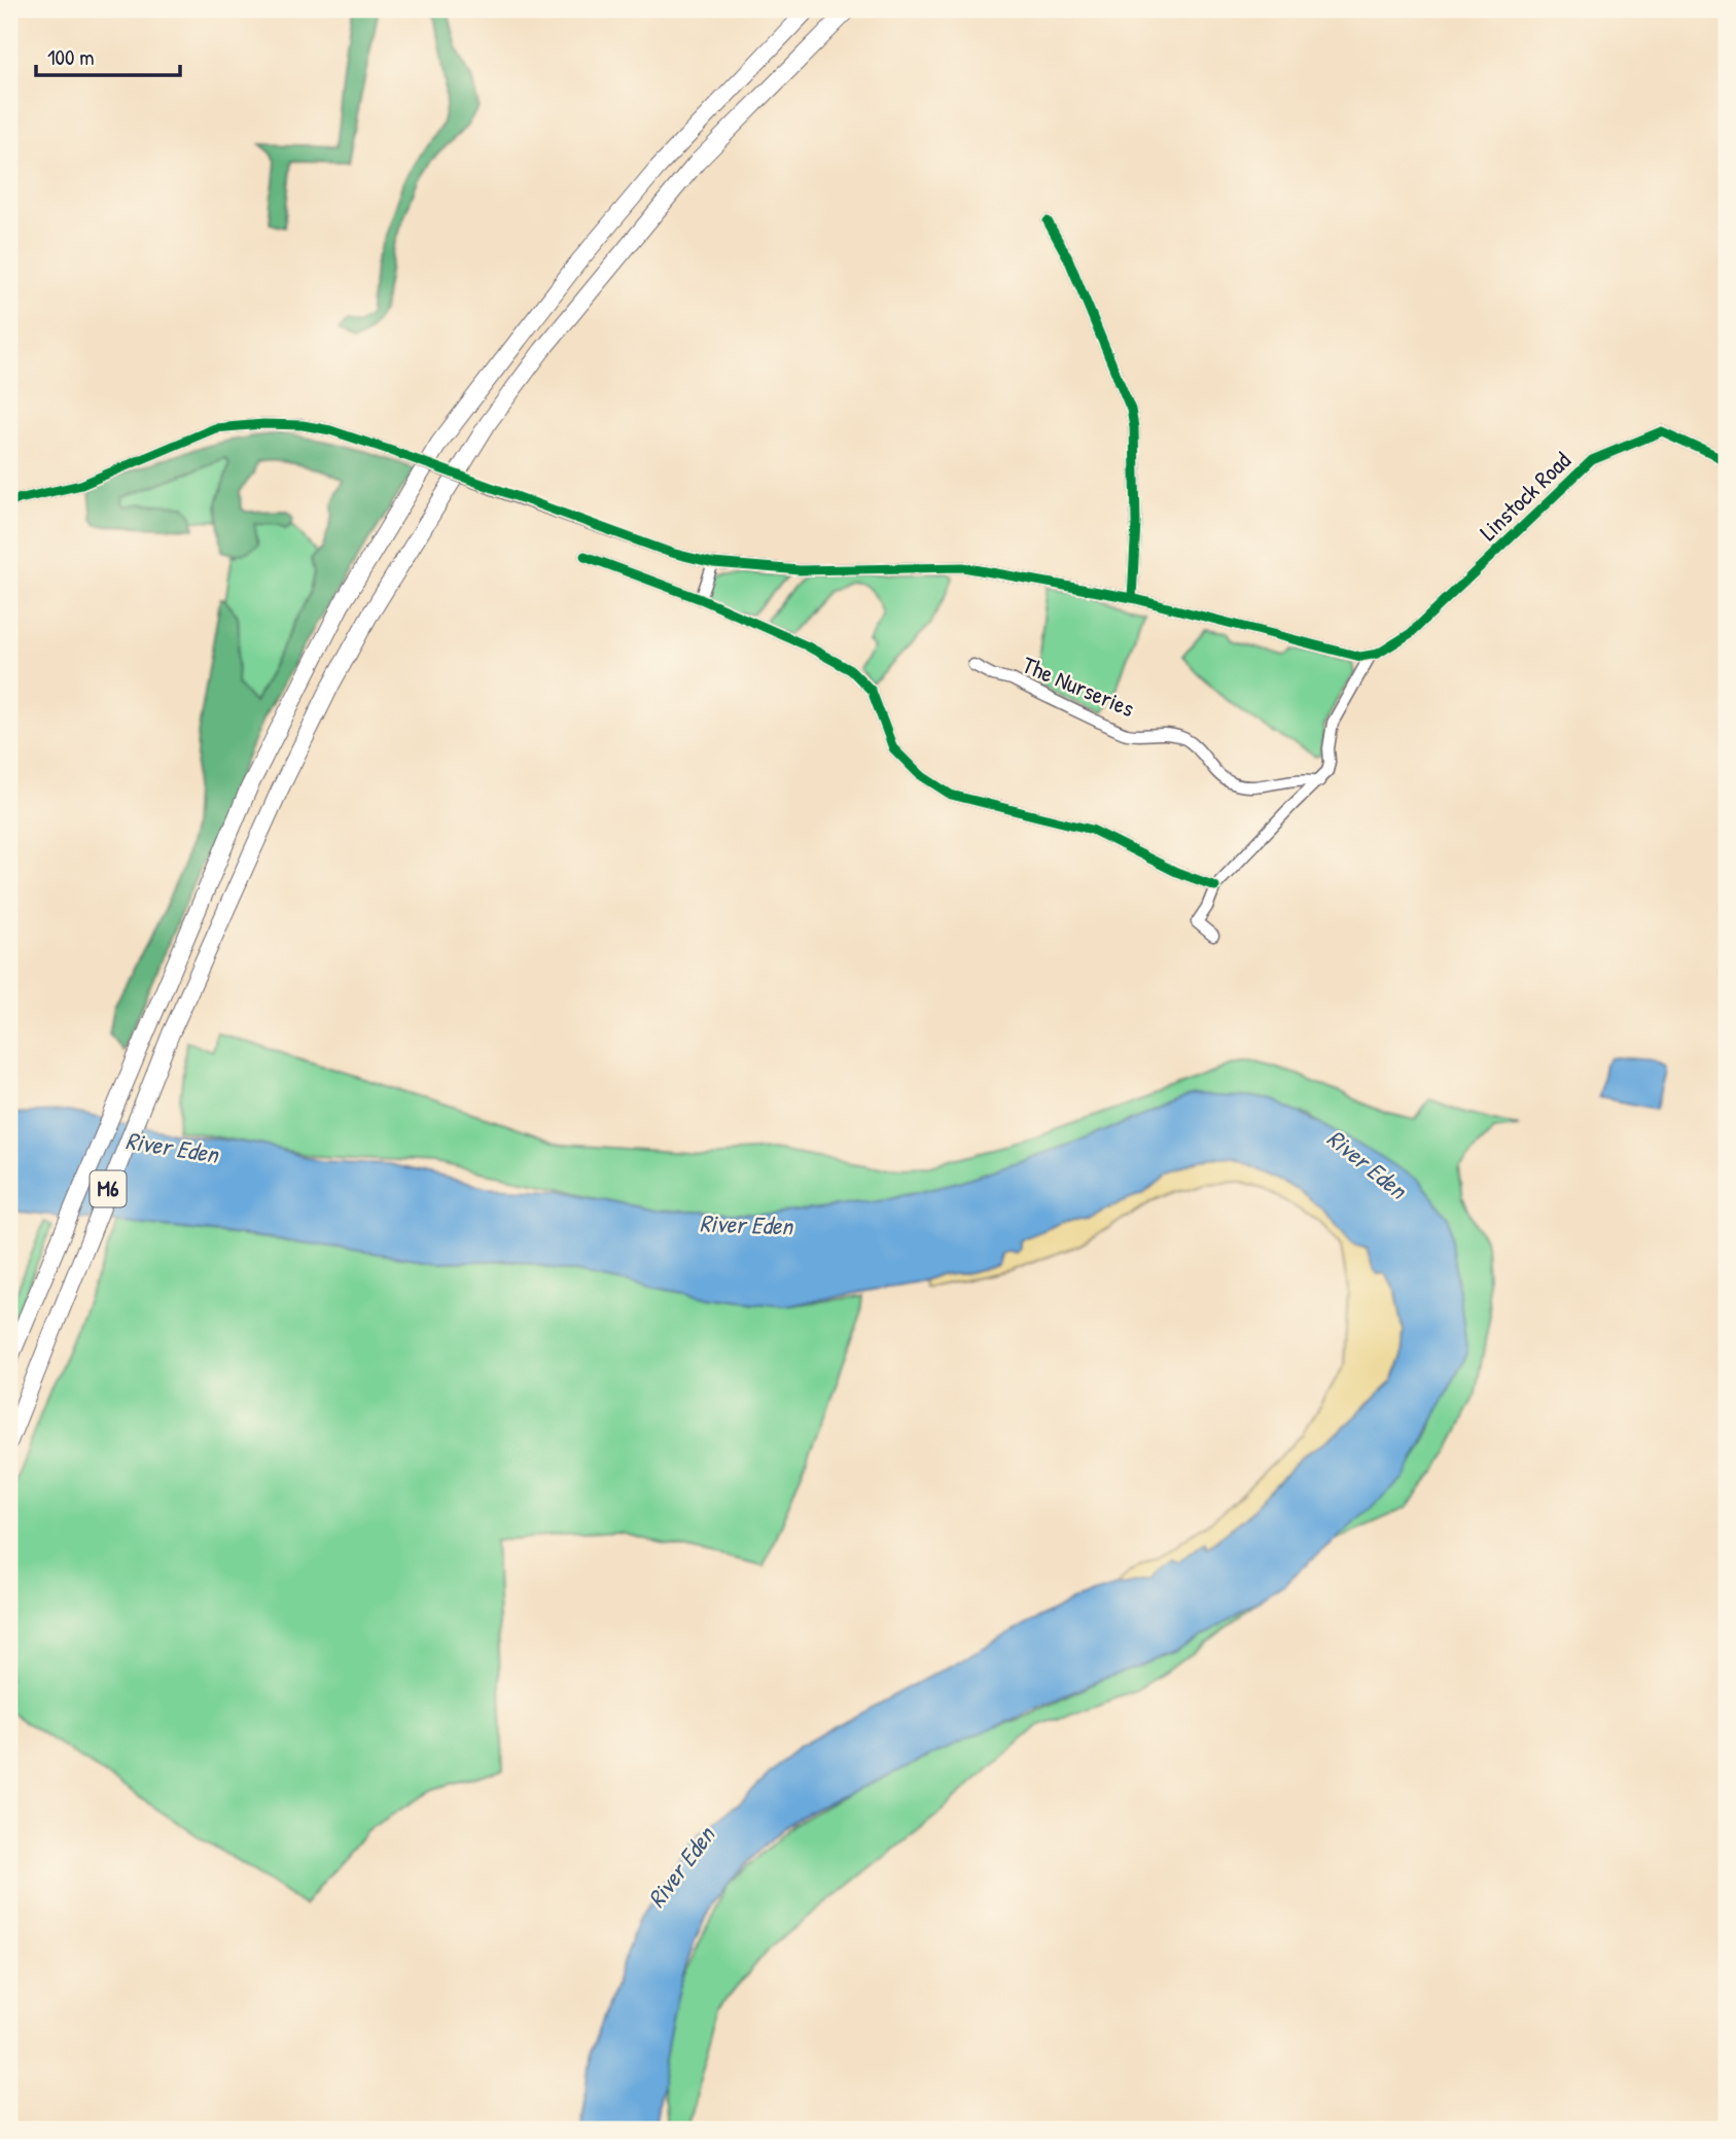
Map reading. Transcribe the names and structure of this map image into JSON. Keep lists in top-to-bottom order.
{
  "streets": {
    "highway": ["M6"],
    "street": ["Linstock Road", "The Nurseries"]
  },
  "water": ["River Eden"],
  "scale_bar": "100 m"
}
